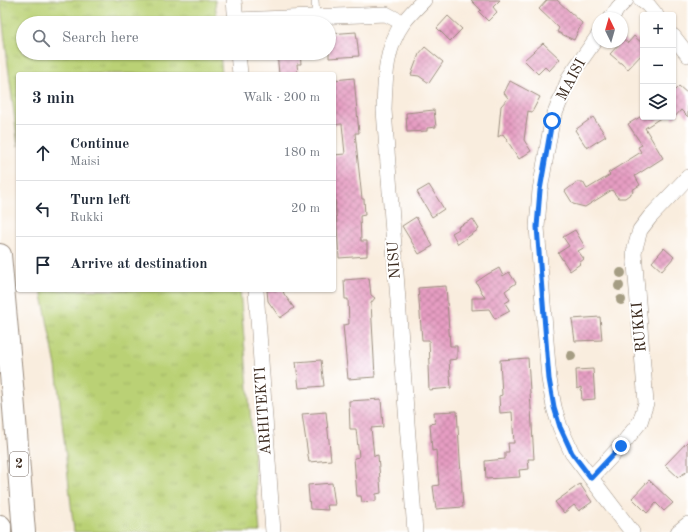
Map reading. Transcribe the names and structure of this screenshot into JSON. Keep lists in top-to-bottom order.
{
  "streets": {
    "highway": ["2"],
    "street": [
      "MAISI",
      "NISU",
      "RUKKI",
      "ARHITEKTI"
    ]
  },
  "crossings": [
    ["MAISI", "RUKKI"]
  ],
  "north": "top",
  "page": {
    "map_buttons": ["+", "−"],
    "search": "Search here",
    "heading": ["3 min", "Walk · 200 m"],
    "list": [
      ["Continue", "Maisi", "180 m"],
      ["Turn left", "Rukki", "20 m"],
      "Arrive at destination"
    ]
  }
}
